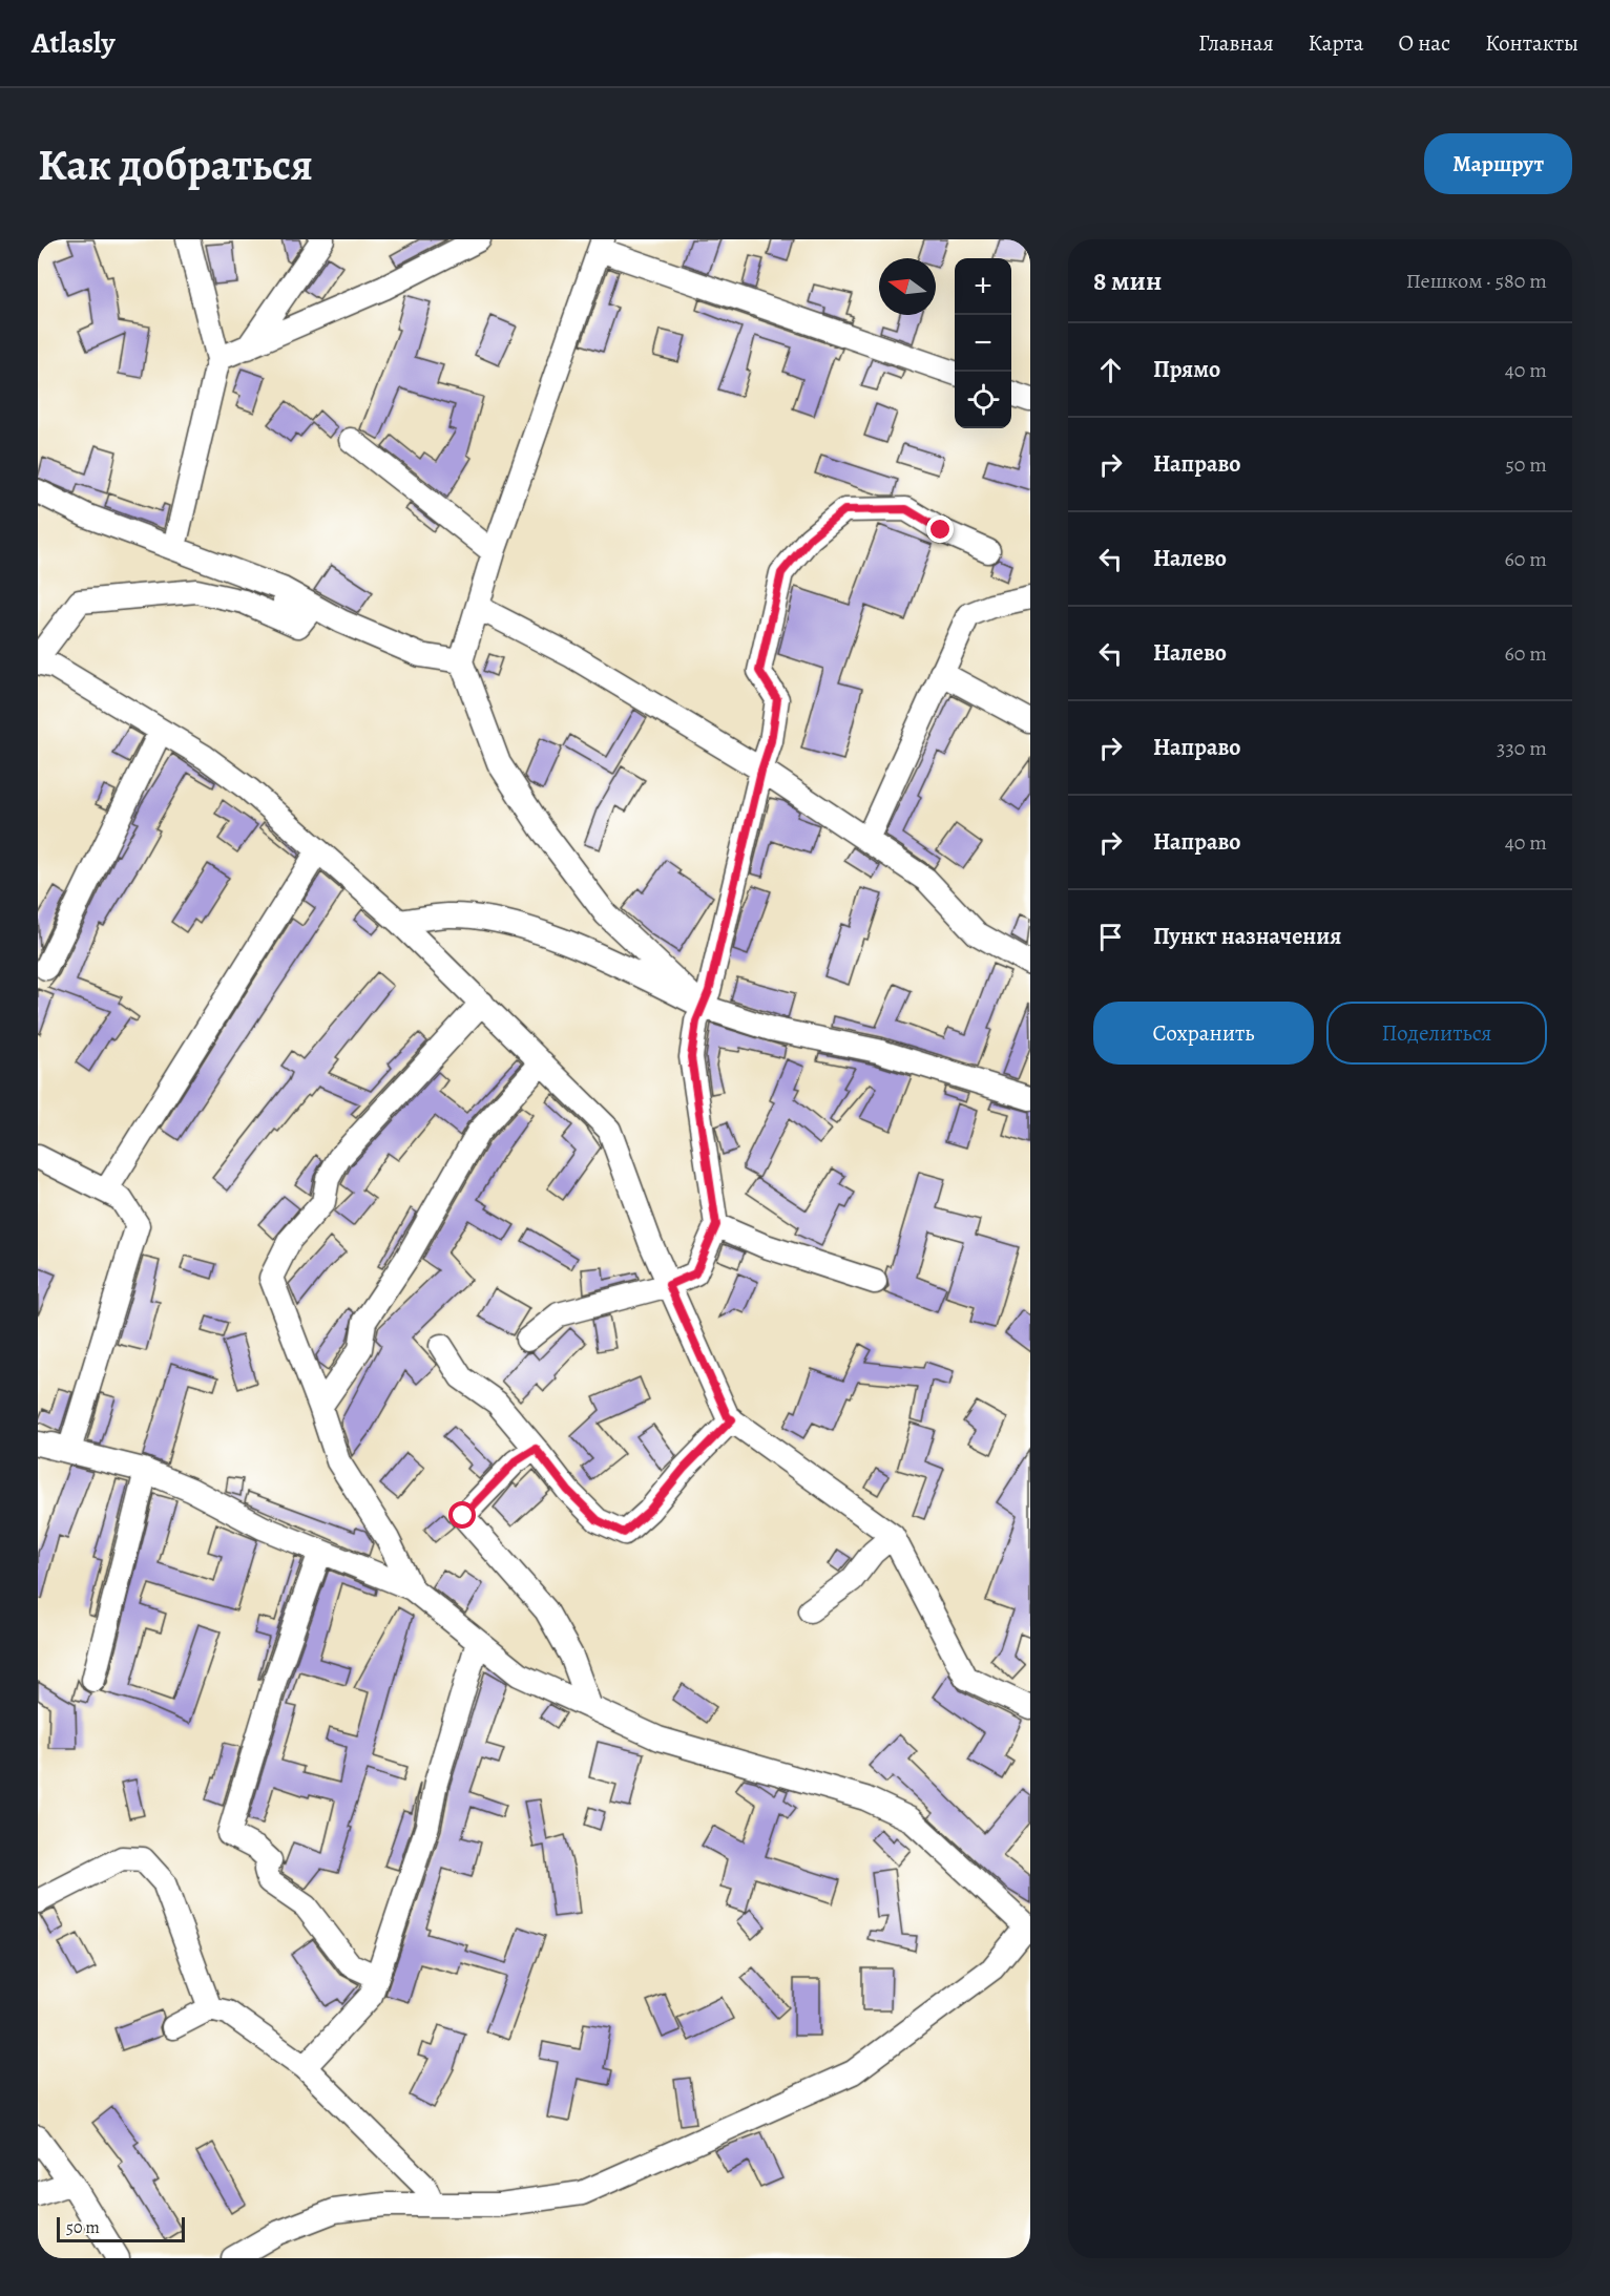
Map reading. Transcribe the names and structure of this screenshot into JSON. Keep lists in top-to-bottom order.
{
  "scale_bar": "50 m",
  "north": "left",
  "page": {
    "header": "Atlasly",
    "nav": [
      "Главная",
      "Карта",
      "О нас",
      "Контакты"
    ],
    "buttons": [
      "Маршрут",
      ["Сохранить", "Поделиться"]
    ],
    "title": "Как добраться",
    "heading": ["8 мин", "Пешком · 580 m"],
    "map_buttons": ["+", "−"],
    "list": [
      ["Прямо", "40 m"],
      ["Направо", "50 m"],
      ["Налево", "60 m"],
      ["Налево", "60 m"],
      ["Направо", "330 m"],
      ["Направо", "40 m"],
      "Пункт назначения"
    ],
    "scale": "50 m"
  }
}
